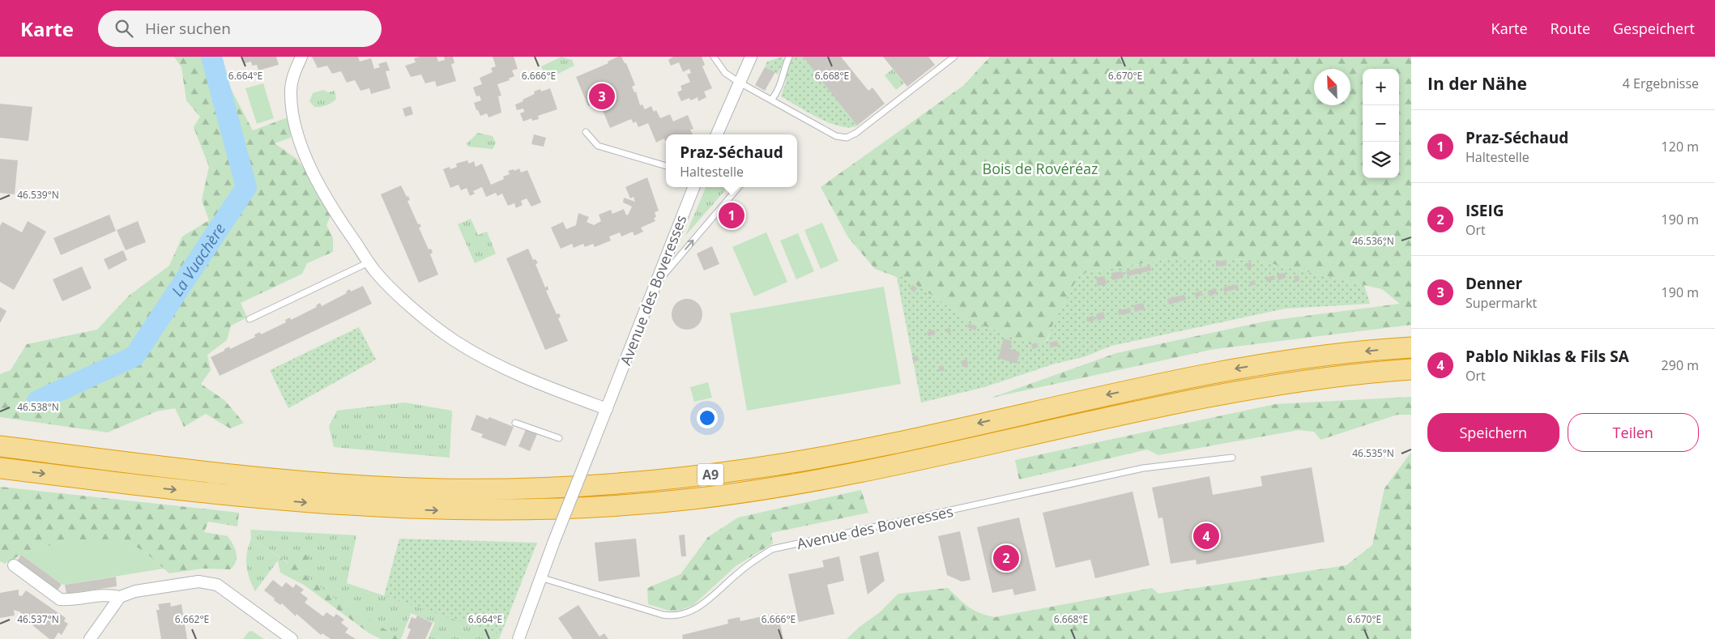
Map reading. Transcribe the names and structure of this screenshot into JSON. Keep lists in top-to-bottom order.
{
  "streets": {
    "highway": ["A9"],
    "street": ["Avenue des Boveresses"]
  },
  "water": ["La Vuachère"],
  "parks": ["Bois de Rovéréaz"],
  "north": "top left",
  "page": {
    "header": "Karte",
    "search": "Hier suchen",
    "nav": ["Karte", "Route", "Gespeichert"],
    "heading": ["In der Nähe", "4 Ergebnisse"],
    "map_buttons": ["+", "−"],
    "pins": [
      "3",
      "1",
      "4",
      "2"
    ],
    "list": [
      {
        "mark": "1",
        "name": "Praz-Séchaud",
        "note": "Haltestelle",
        "value": "120 m"
      },
      {
        "mark": "2",
        "name": "ISEIG",
        "note": "Ort",
        "value": "190 m"
      },
      {
        "mark": "3",
        "name": "Denner",
        "note": "Supermarkt",
        "value": "190 m"
      },
      {
        "mark": "4",
        "name": "Pablo Niklas & Fils SA",
        "note": "Ort",
        "value": "290 m"
      }
    ],
    "popup": ["Praz-Séchaud", "Haltestelle"],
    "buttons": ["Speichern", "Teilen"]
  },
  "coordinates": [
    "6.664°E",
    "6.666°E",
    "6.668°E",
    "6.670°E",
    "46.539°N",
    "46.536°N",
    "46.538°N",
    "46.535°N",
    "6.662°E",
    "46.537°N"
  ]
}
